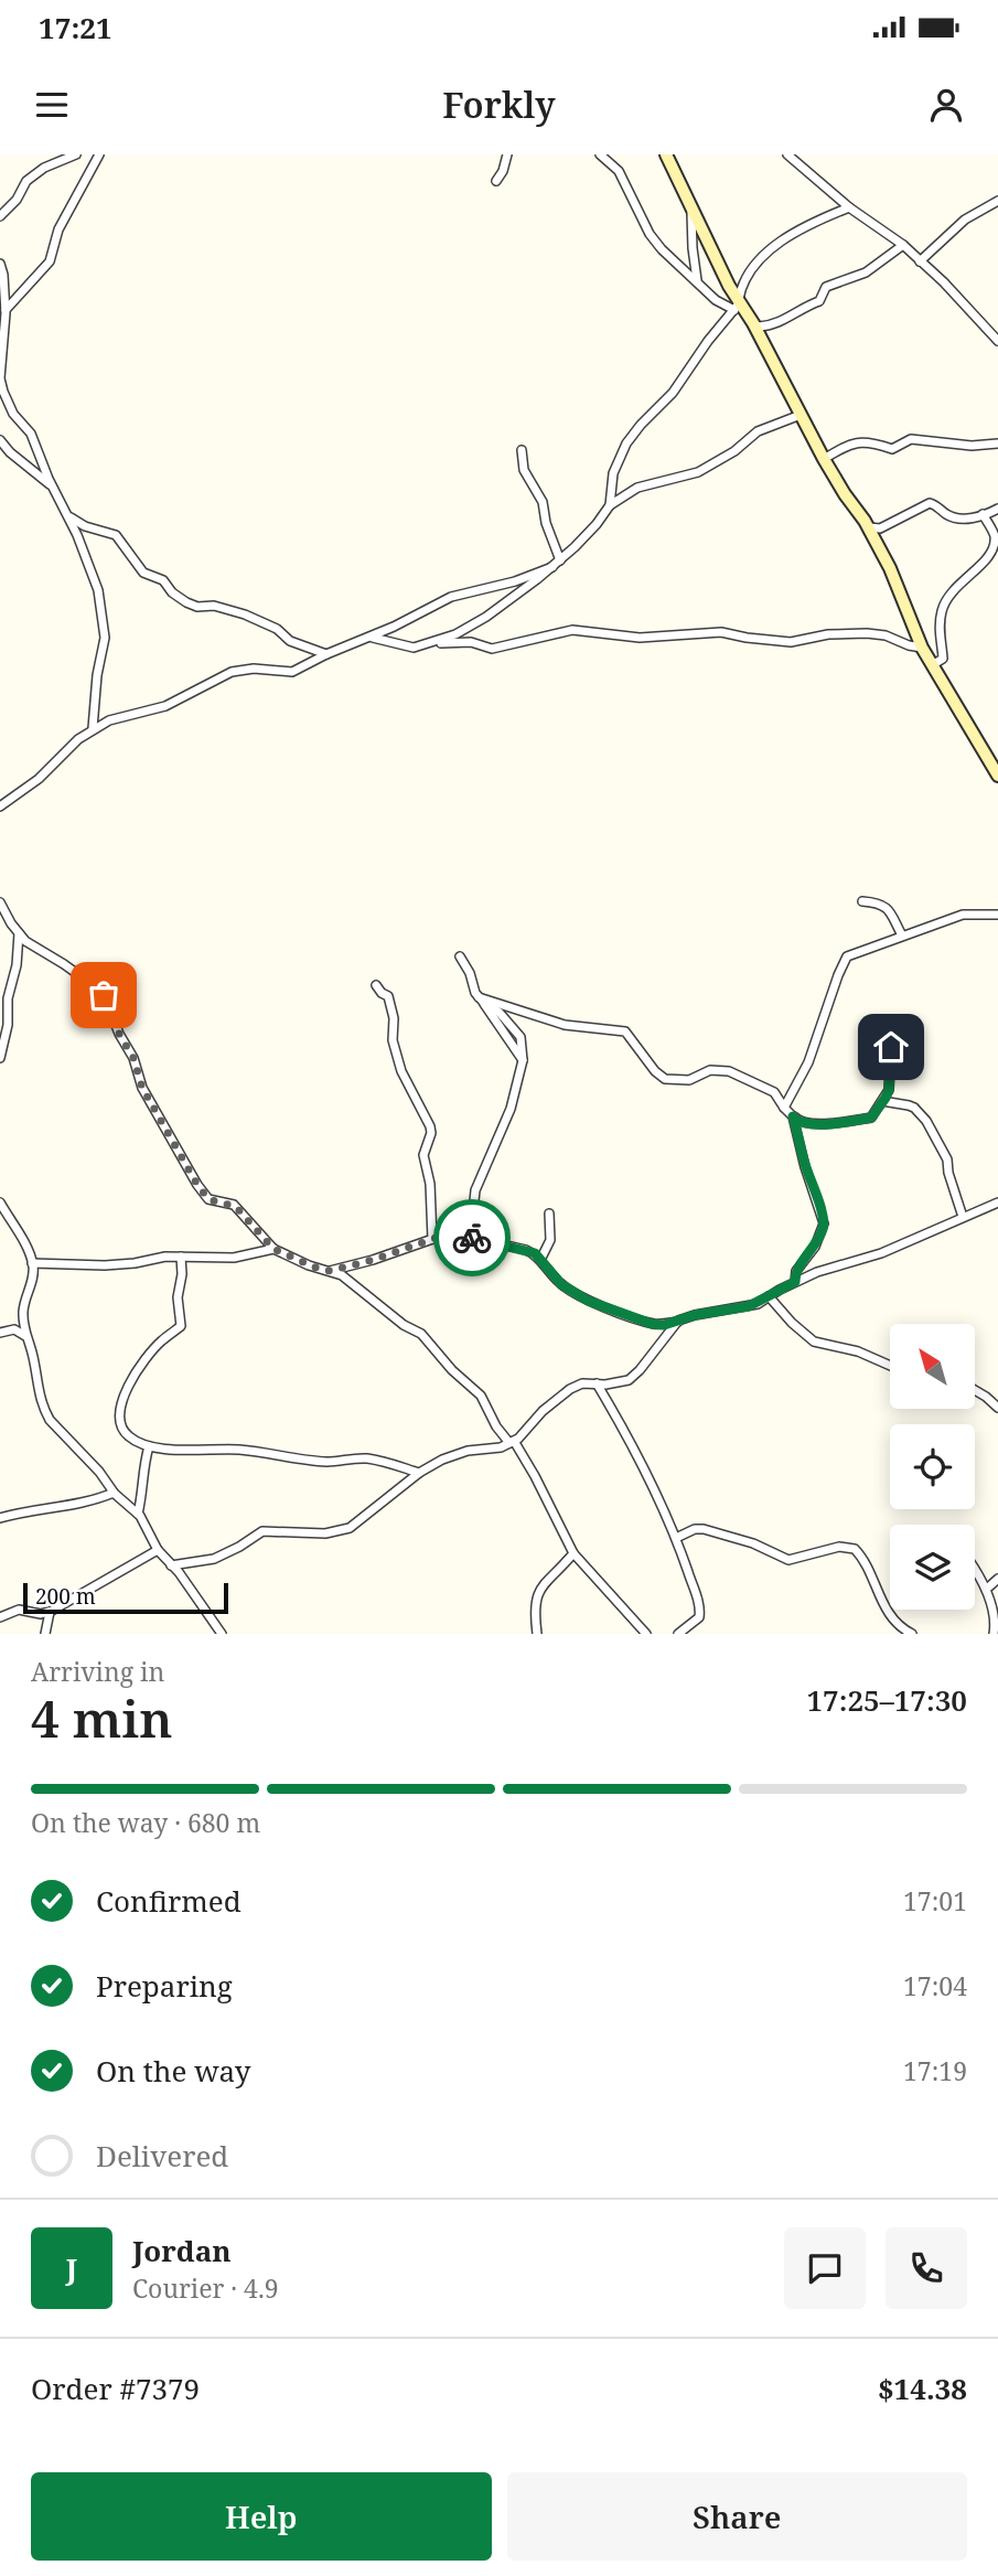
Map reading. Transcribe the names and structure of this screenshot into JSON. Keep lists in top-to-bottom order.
{
  "scale_bar": "200 m",
  "north": "top left",
  "page": {
    "status": "17:21",
    "header": "Forkly",
    "scale": "200 m",
    "heading": ["4 min", "Arriving in", "17:25–17:30"],
    "panel": [
      "Jordan",
      "Courier · 4.9",
      "Order #7379",
      "$14.38"
    ],
    "bar": "On the way · 680 m",
    "list": [
      ["Confirmed", "17:01"],
      ["Preparing", "17:04"],
      ["On the way", "17:19"],
      "Delivered"
    ],
    "round": "J",
    "buttons": ["Help", "Share"]
  }
}
